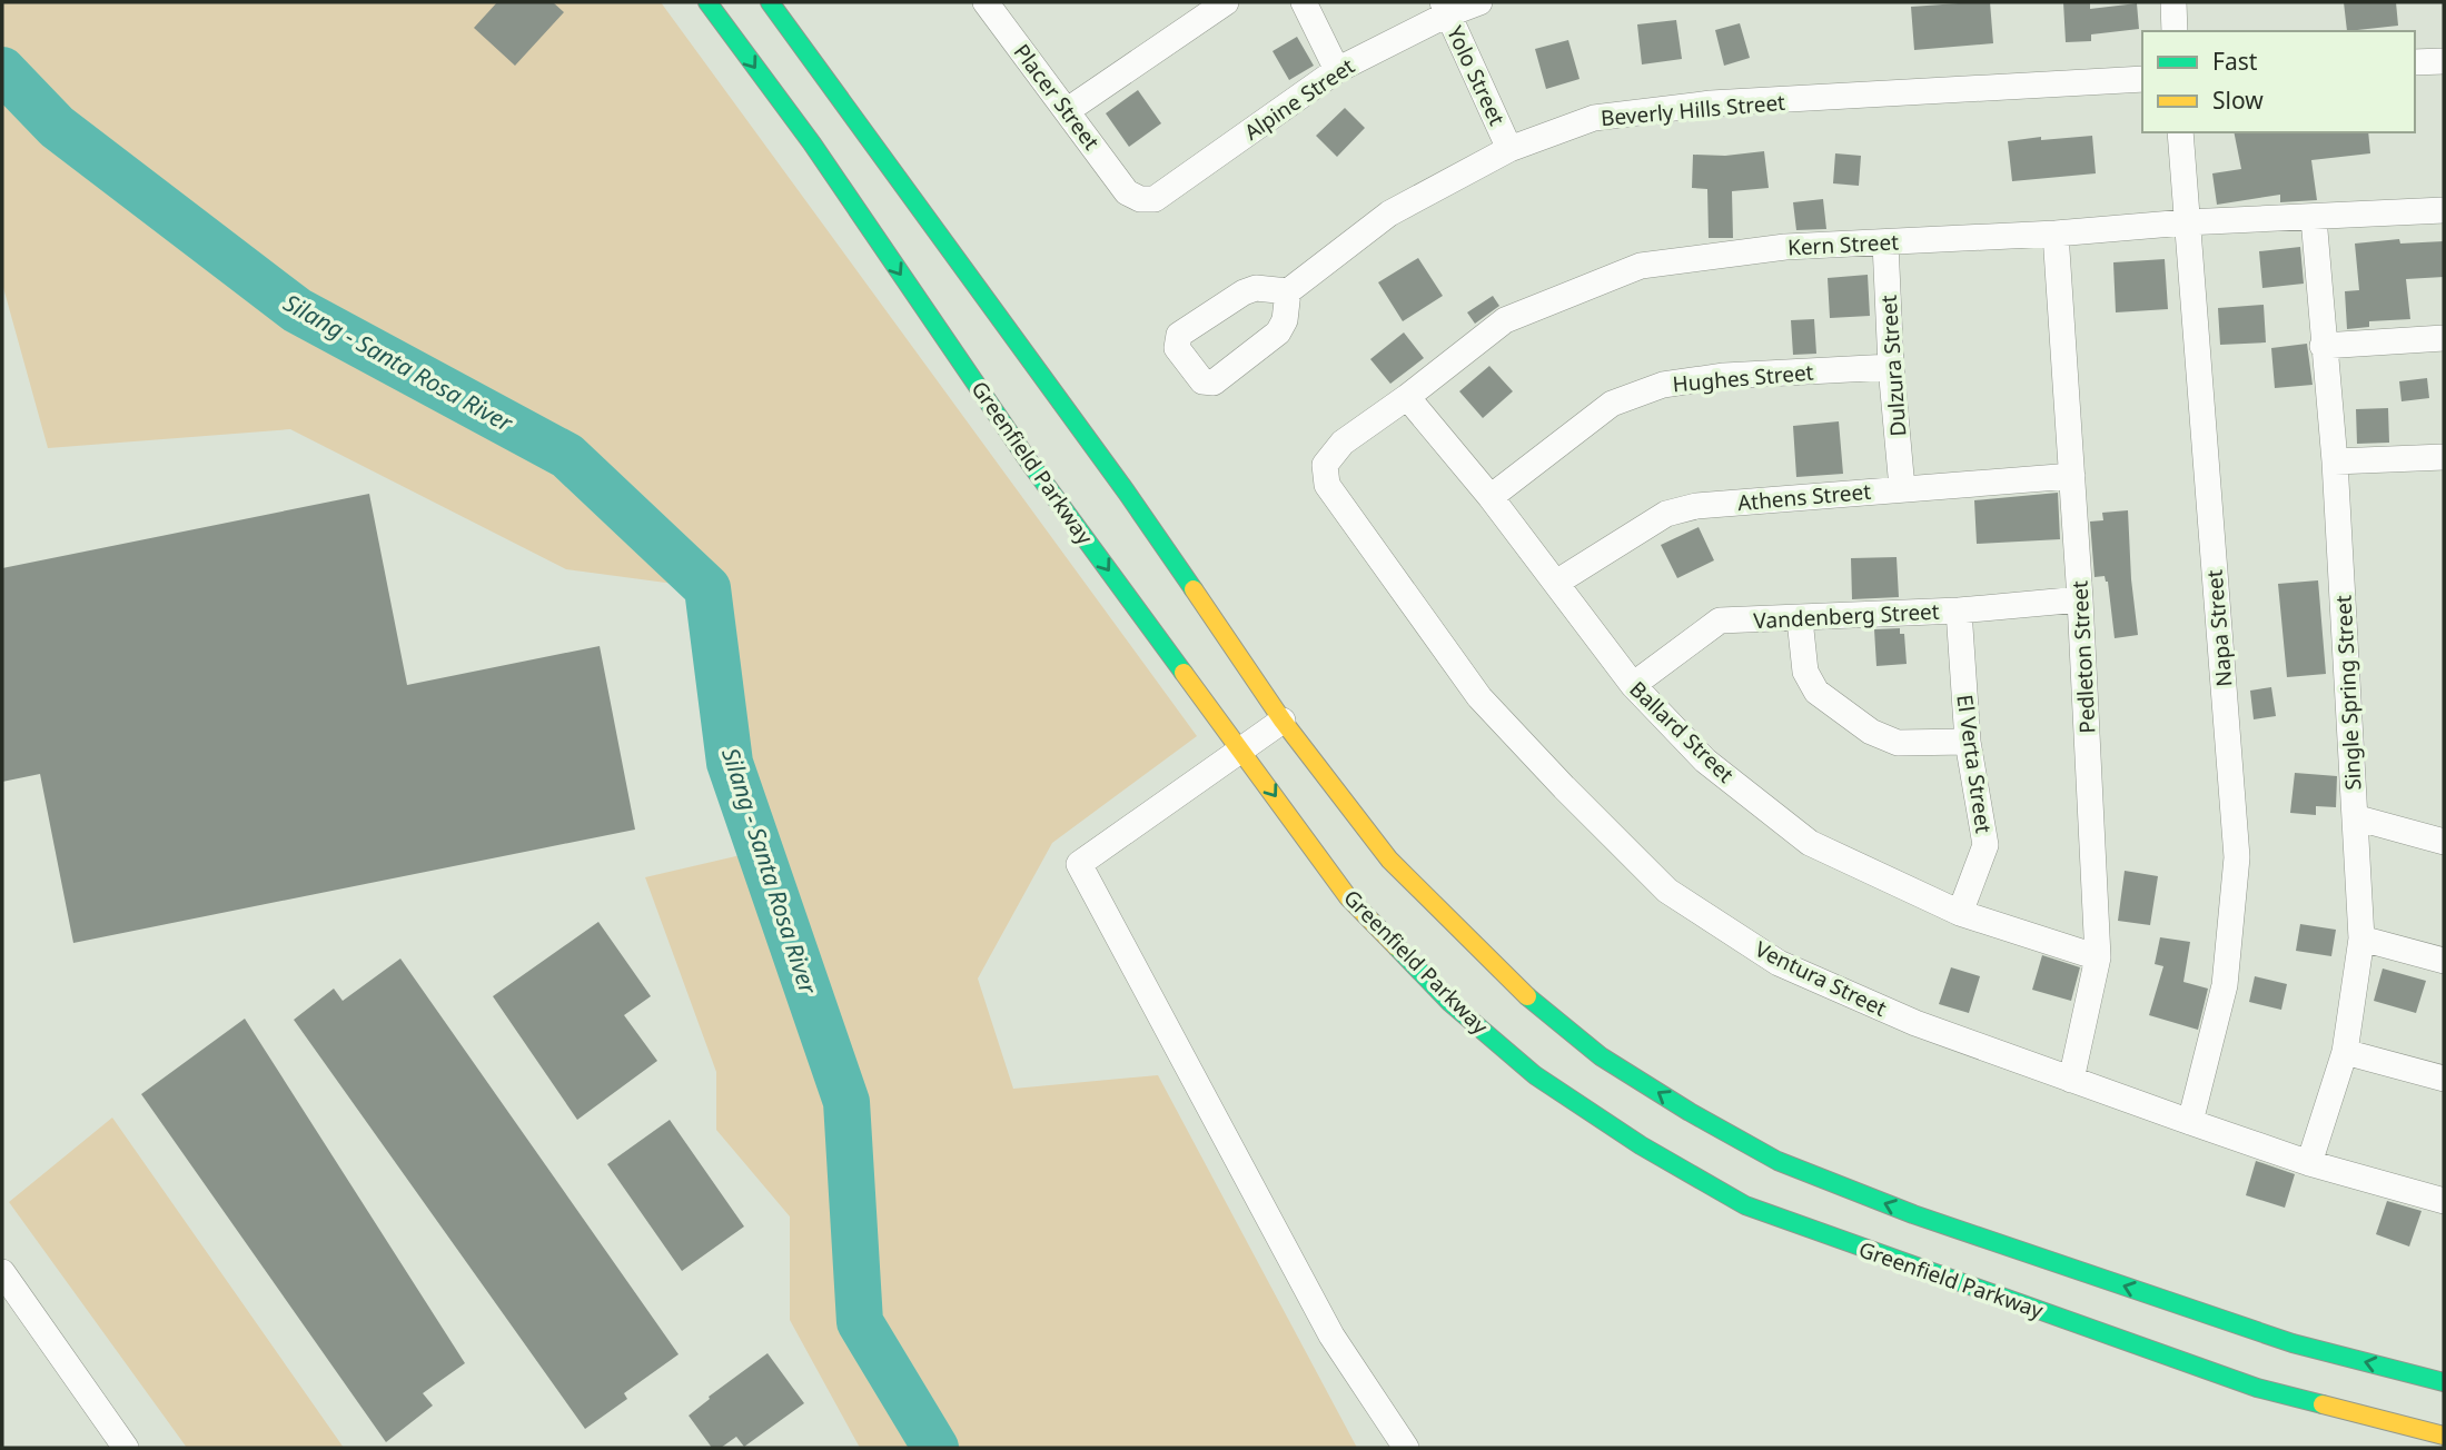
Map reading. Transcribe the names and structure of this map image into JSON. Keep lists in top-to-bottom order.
{
  "streets": {
    "main road": ["Greenfield Parkway"],
    "street": [
      "Yolo Street",
      "Placer Street",
      "Alpine Street",
      "Beverly Hills Street",
      "Kern Street",
      "Dulzura Street",
      "Hughes Street",
      "Athens Street",
      "Vandenberg Street",
      "Napa Street",
      "Pedleton Street",
      "Single Spring Street",
      "Ballard Street",
      "El Verta Street",
      "Ventura Street"
    ]
  },
  "crossings": [
    ["Yolo Street", "Alpine Street"],
    ["Yolo Street", "Beverly Hills Street"],
    ["Placer Street", "Alpine Street"],
    ["Kern Street", "Dulzura Street"],
    ["Kern Street", "Napa Street"],
    ["Kern Street", "Pedleton Street"],
    ["Kern Street", "Single Spring Street"],
    ["Kern Street", "Ballard Street"],
    ["Kern Street", "Ventura Street"],
    ["Dulzura Street", "Hughes Street"],
    ["Dulzura Street", "Athens Street"],
    ["Hughes Street", "Ballard Street"],
    ["Athens Street", "Pedleton Street"],
    ["Athens Street", "Ballard Street"],
    ["Vandenberg Street", "Pedleton Street"],
    ["Vandenberg Street", "Ballard Street"],
    ["Vandenberg Street", "El Verta Street"],
    ["Napa Street", "Ventura Street"],
    ["Pedleton Street", "Ballard Street"],
    ["Pedleton Street", "Ventura Street"],
    ["Single Spring Street", "Ventura Street"],
    ["Ballard Street", "El Verta Street"]
  ],
  "water": ["Silang - Santa Rosa River"],
  "legend": ["Fast", "Slow"]
}
